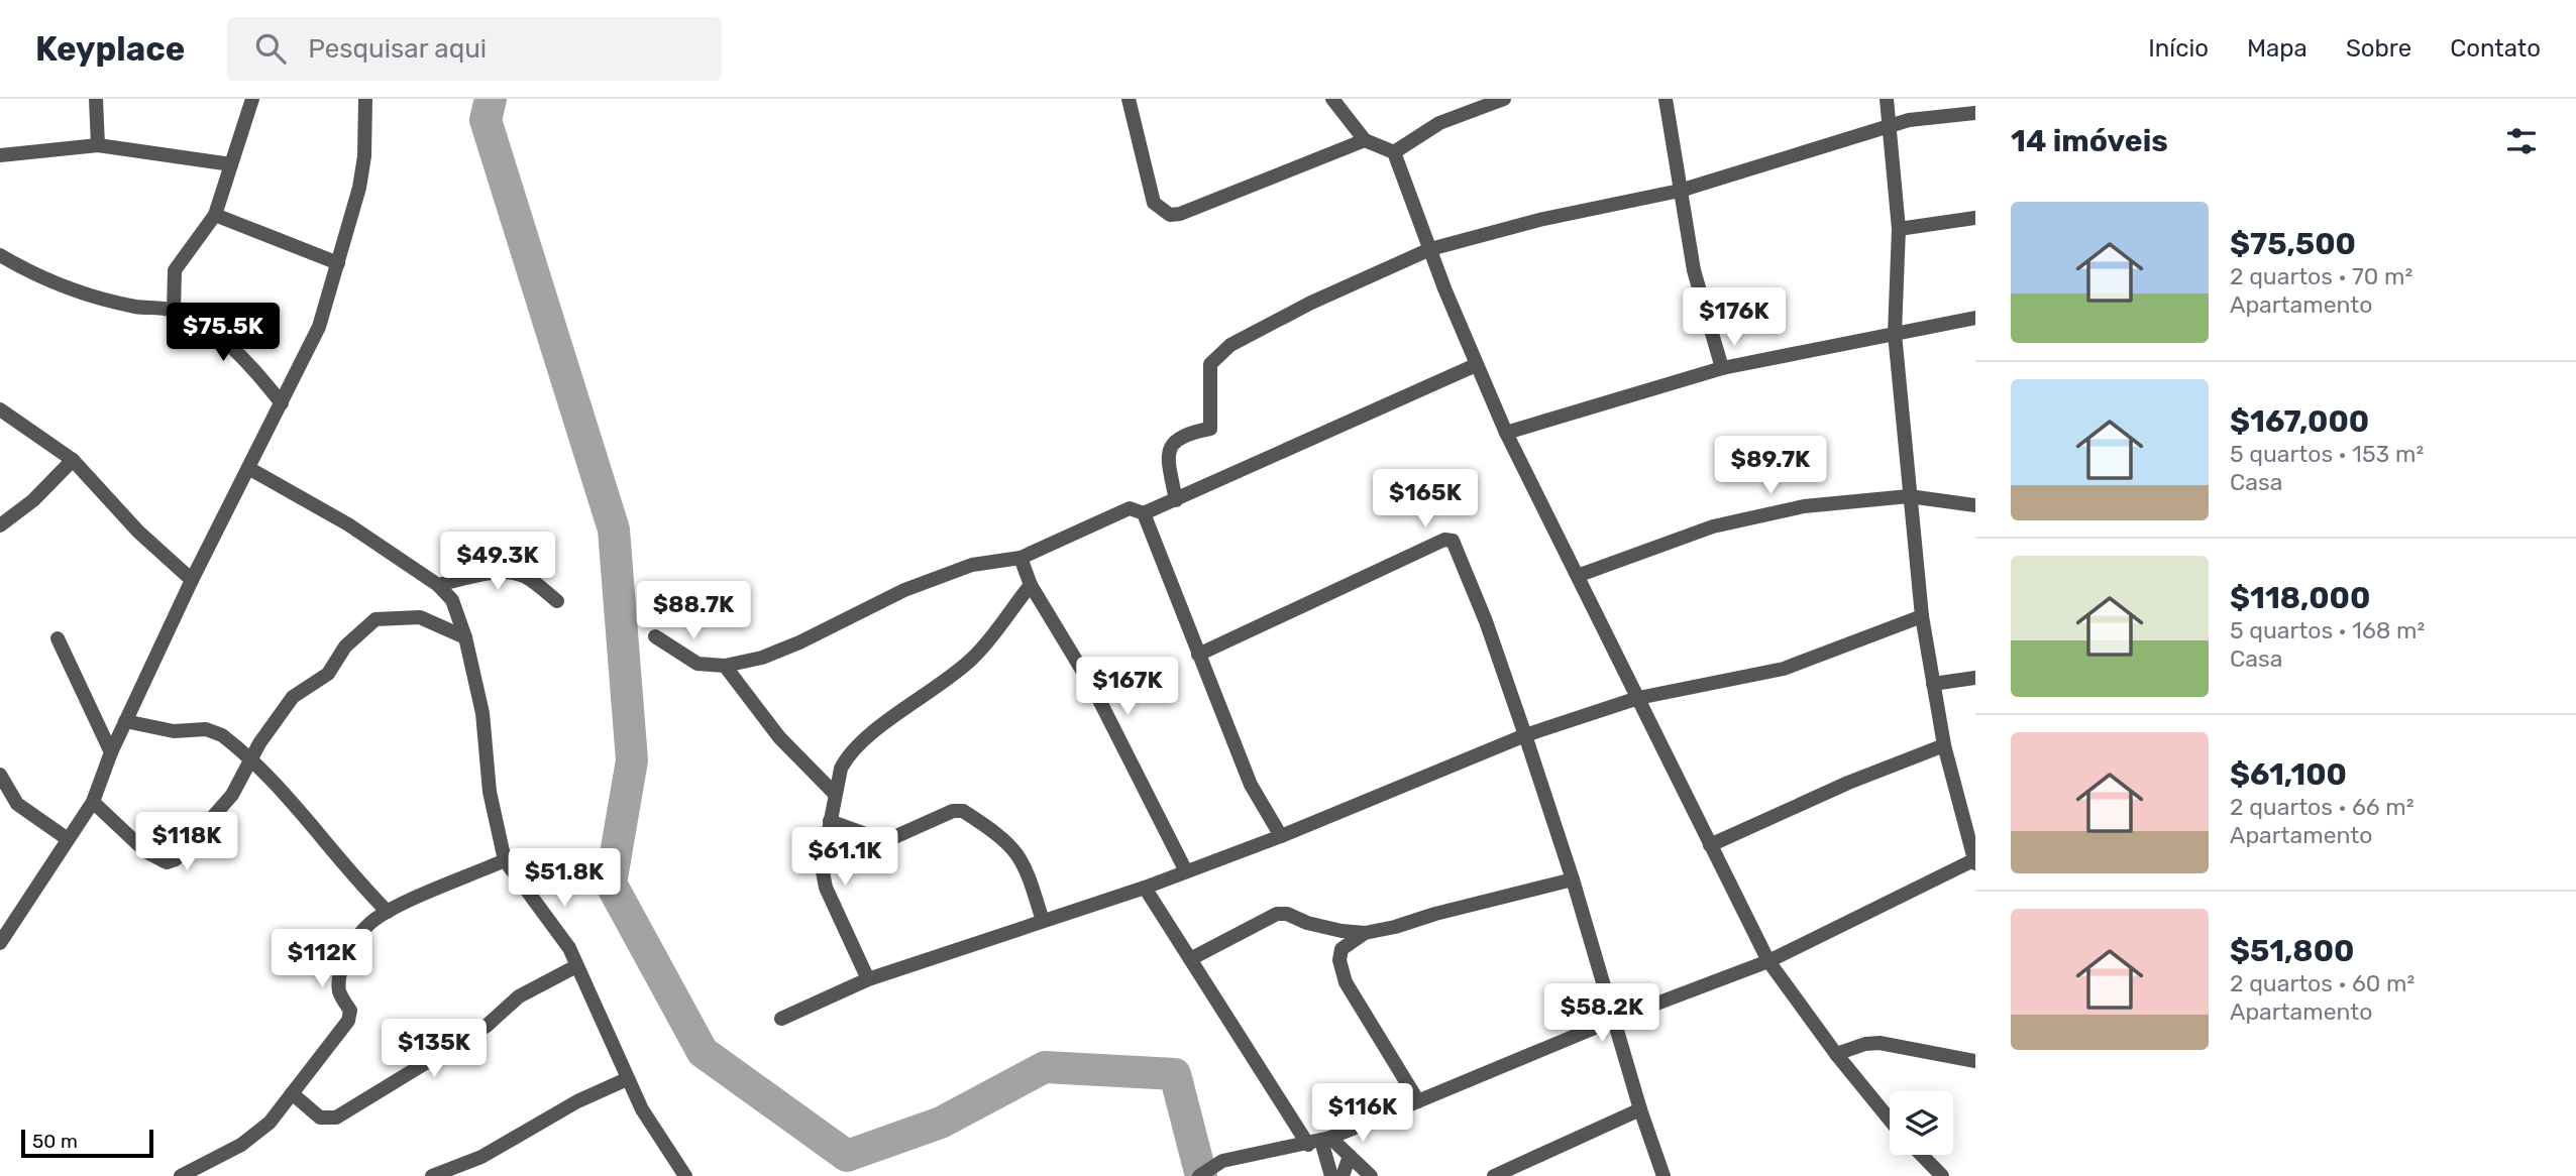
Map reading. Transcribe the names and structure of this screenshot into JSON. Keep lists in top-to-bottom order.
{
  "scale_bar": "50 m",
  "page": {
    "header": "Keyplace",
    "search": "Pesquisar aqui",
    "nav": [
      "Início",
      "Mapa",
      "Sobre",
      "Contato"
    ],
    "heading": "14 imóveis",
    "list": [
      {
        "name": "$75,500",
        "note": "2 quartos · 70 m² · Apartamento"
      },
      {
        "name": "$167,000",
        "note": "5 quartos · 153 m² · Casa"
      },
      {
        "name": "$118,000",
        "note": "5 quartos · 168 m² · Casa"
      },
      {
        "name": "$61,100",
        "note": "2 quartos · 66 m² · Apartamento"
      },
      {
        "name": "$51,800",
        "note": "2 quartos · 60 m² · Apartamento"
      }
    ],
    "price": [
      "$176K",
      "$75.5K",
      "$89.7K",
      "$165K",
      "$49.3K",
      "$88.7K",
      "$167K",
      "$118K",
      "$61.1K",
      "$51.8K",
      "$112K",
      "$58.2K",
      "$135K",
      "$116K"
    ],
    "scale": "50 m"
  }
}
